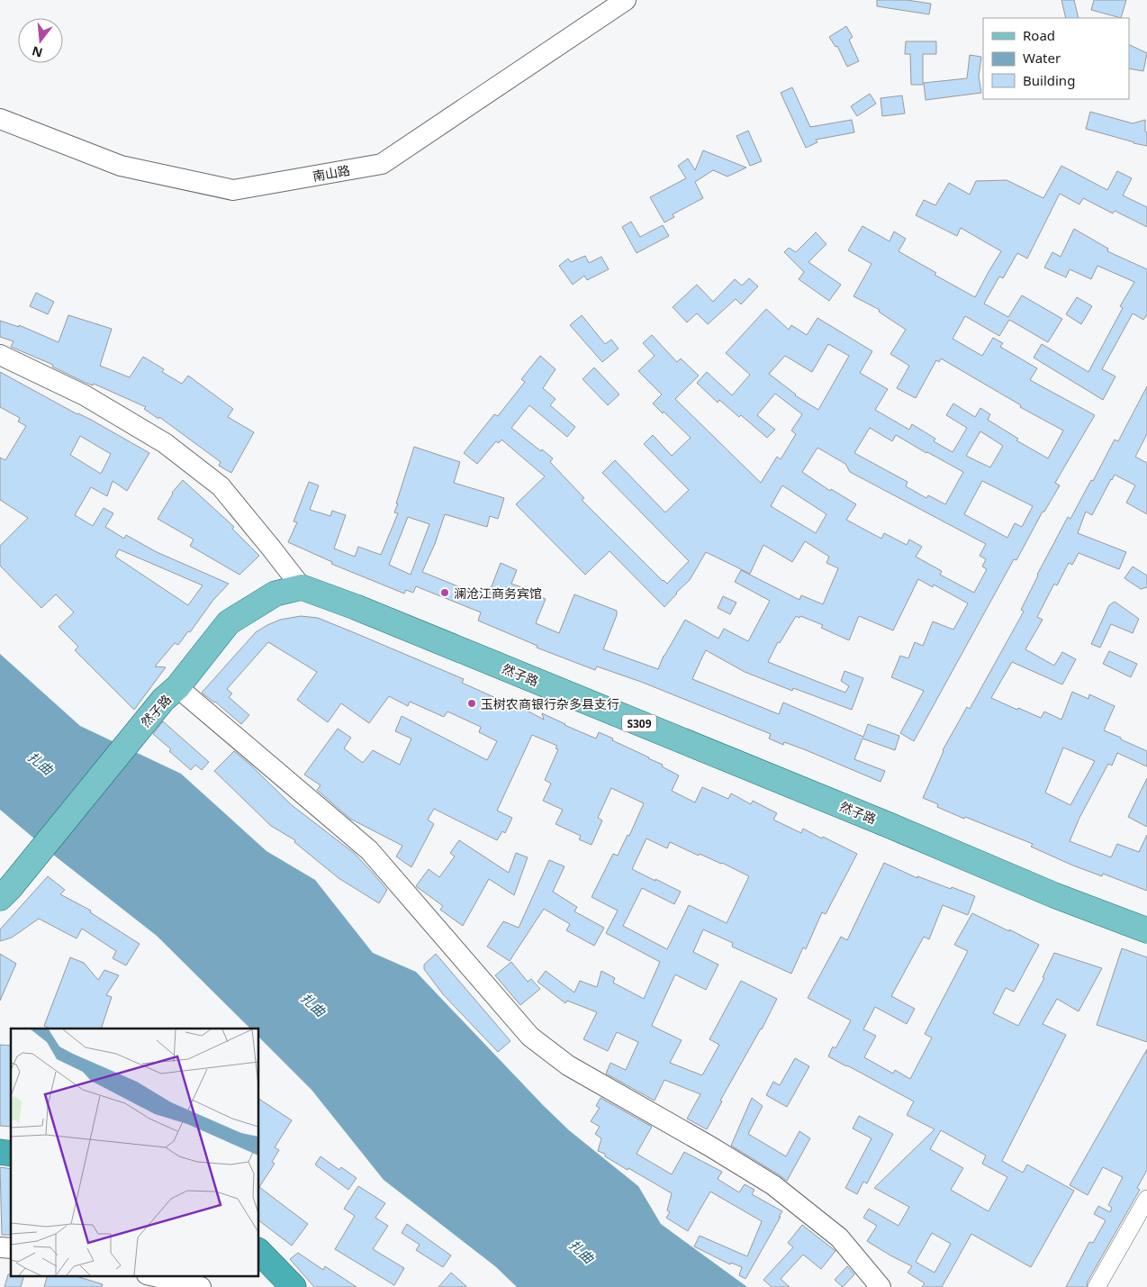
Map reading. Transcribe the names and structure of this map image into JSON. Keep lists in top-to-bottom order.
{
  "streets": {
    "main road": ["然子路", "S309"],
    "street": ["南山路"]
  },
  "water": ["扎曲"],
  "places": ["澜沧江商务宾馆", "玉树农商银行杂多县支行"],
  "legend": ["Road", "Water", "Building"],
  "north": "bottom"
}
